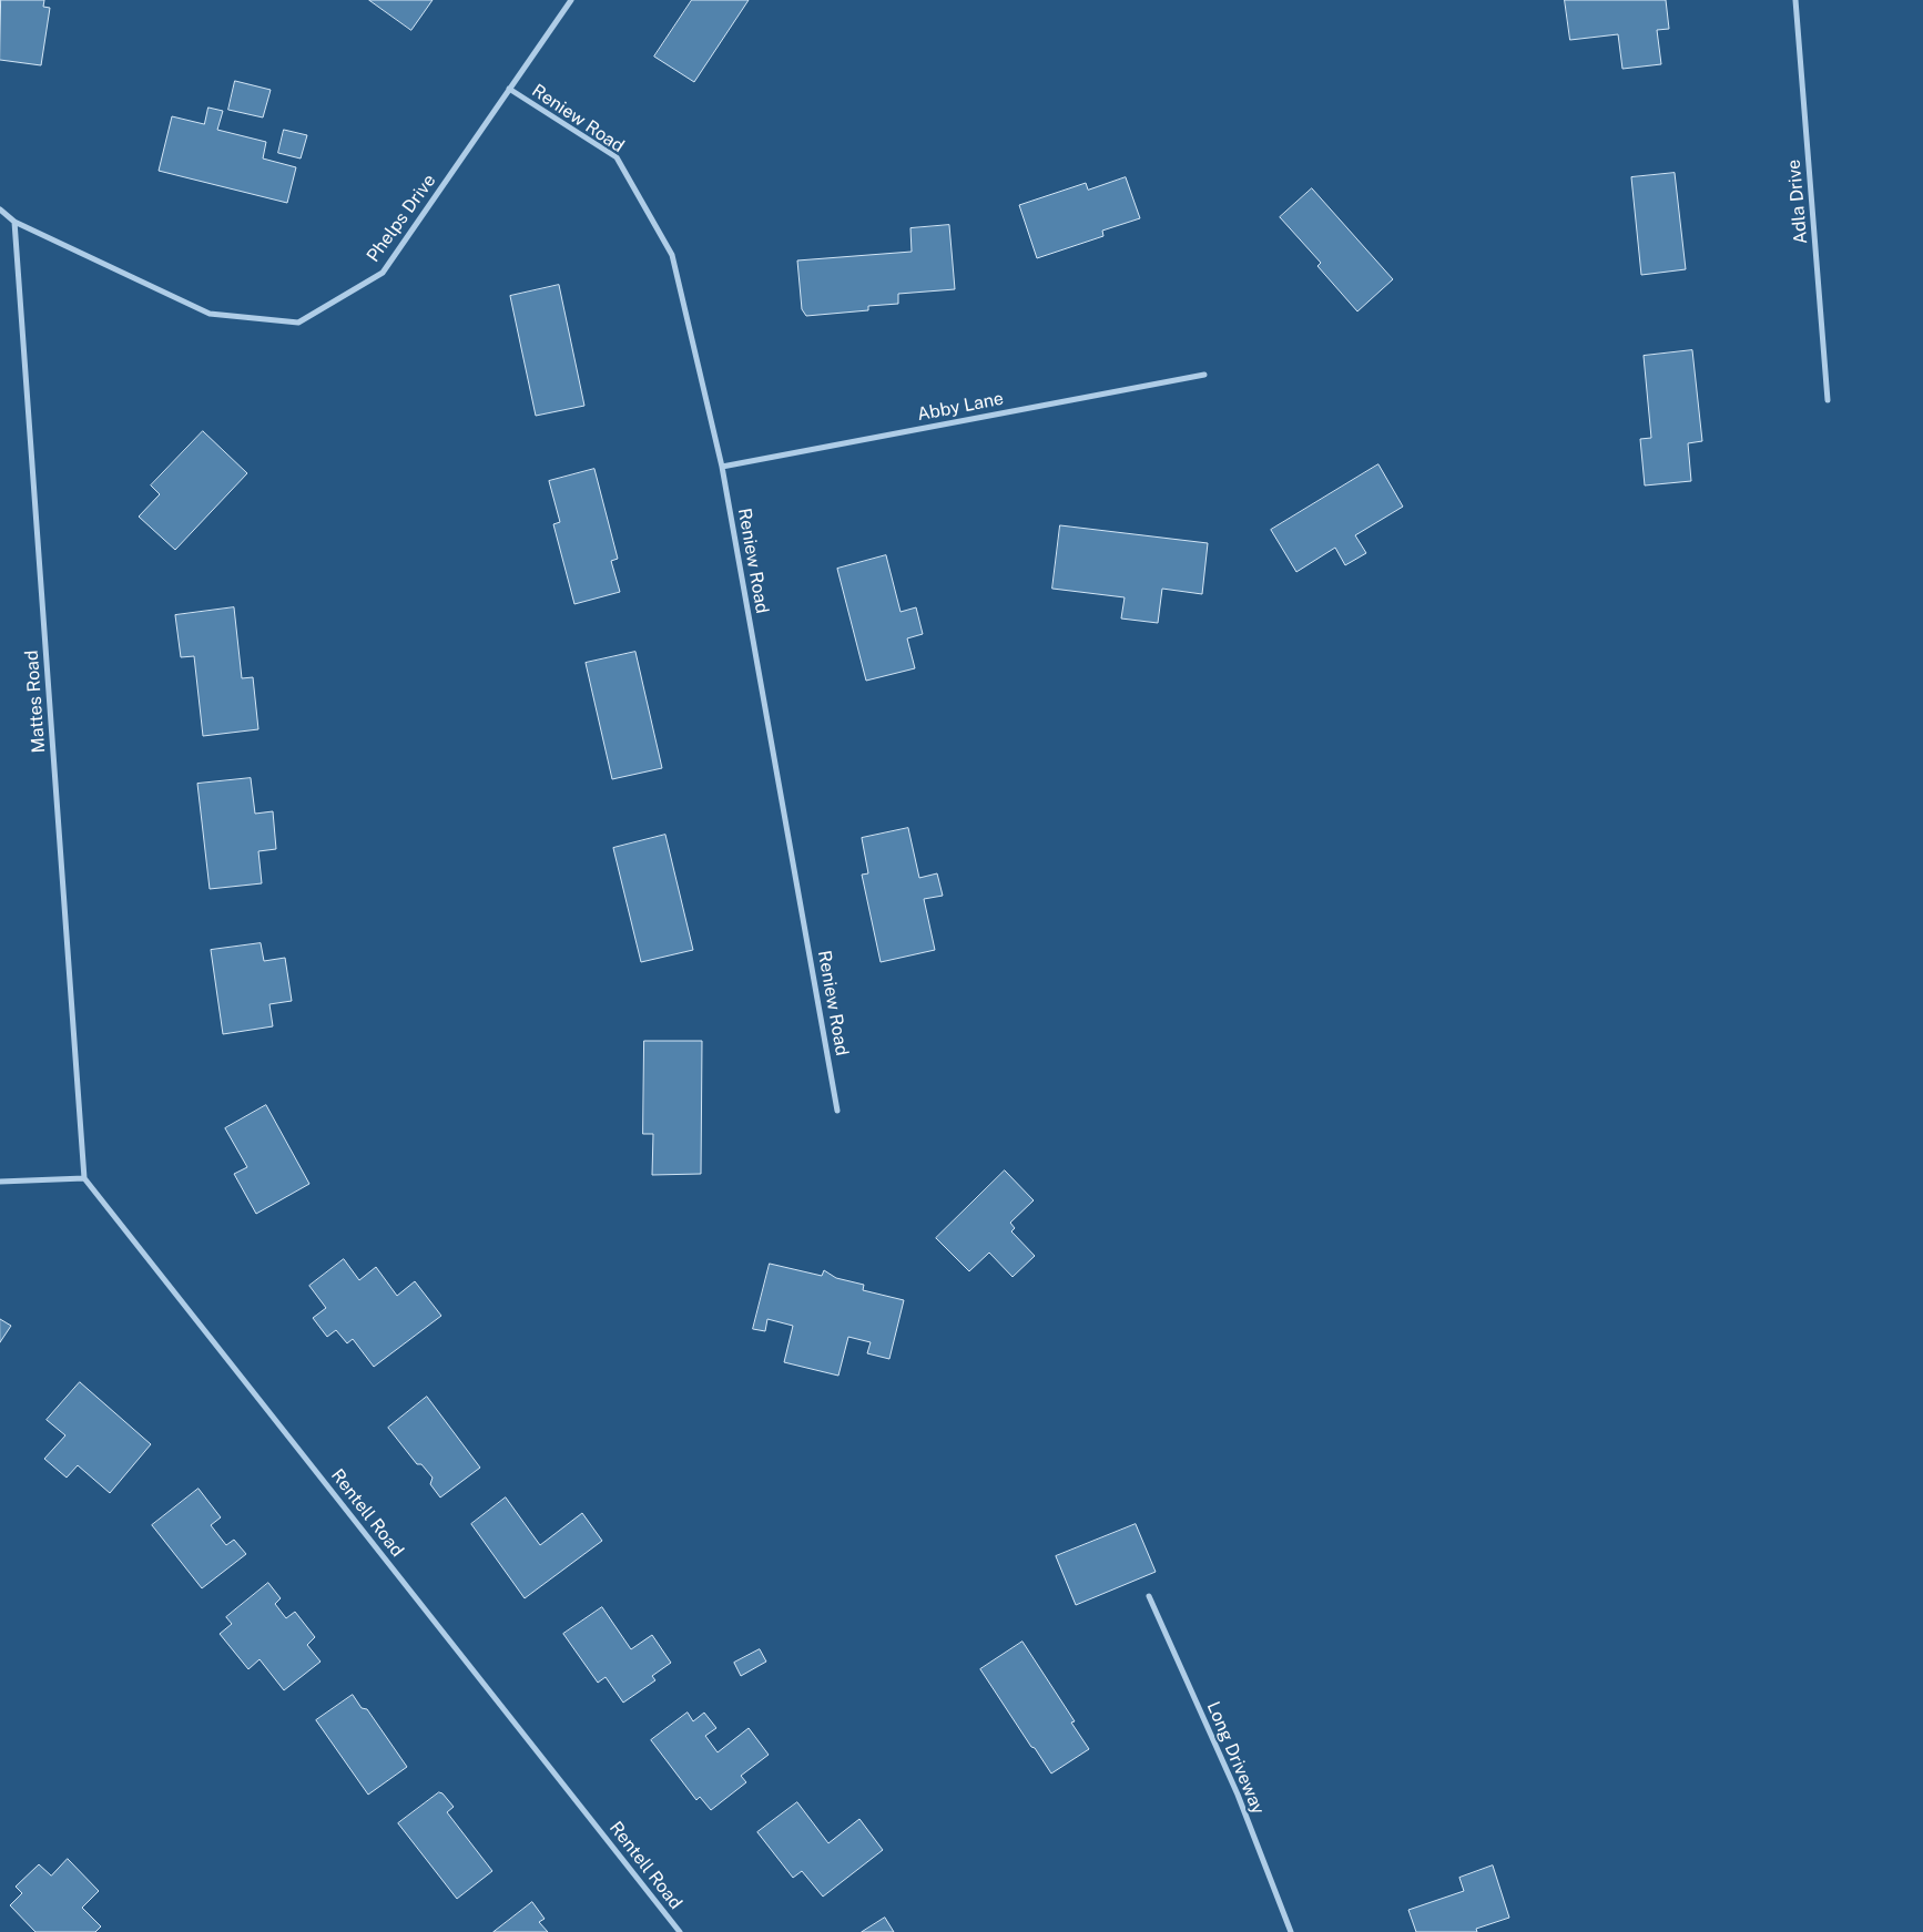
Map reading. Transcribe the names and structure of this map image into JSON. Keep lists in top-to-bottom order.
{
  "streets": {
    "street": [
      "Reniew Road",
      "Adla Drive",
      "Phelps Drive",
      "Abby Lane",
      "Mattes Road",
      "Rentell Road",
      "Long Driveway"
    ]
  },
  "crossings": [
    ["Reniew Road", "Phelps Drive"],
    ["Reniew Road", "Abby Lane"],
    ["Phelps Drive", "Mattes Road"],
    ["Mattes Road", "Rentell Road"]
  ]
}
